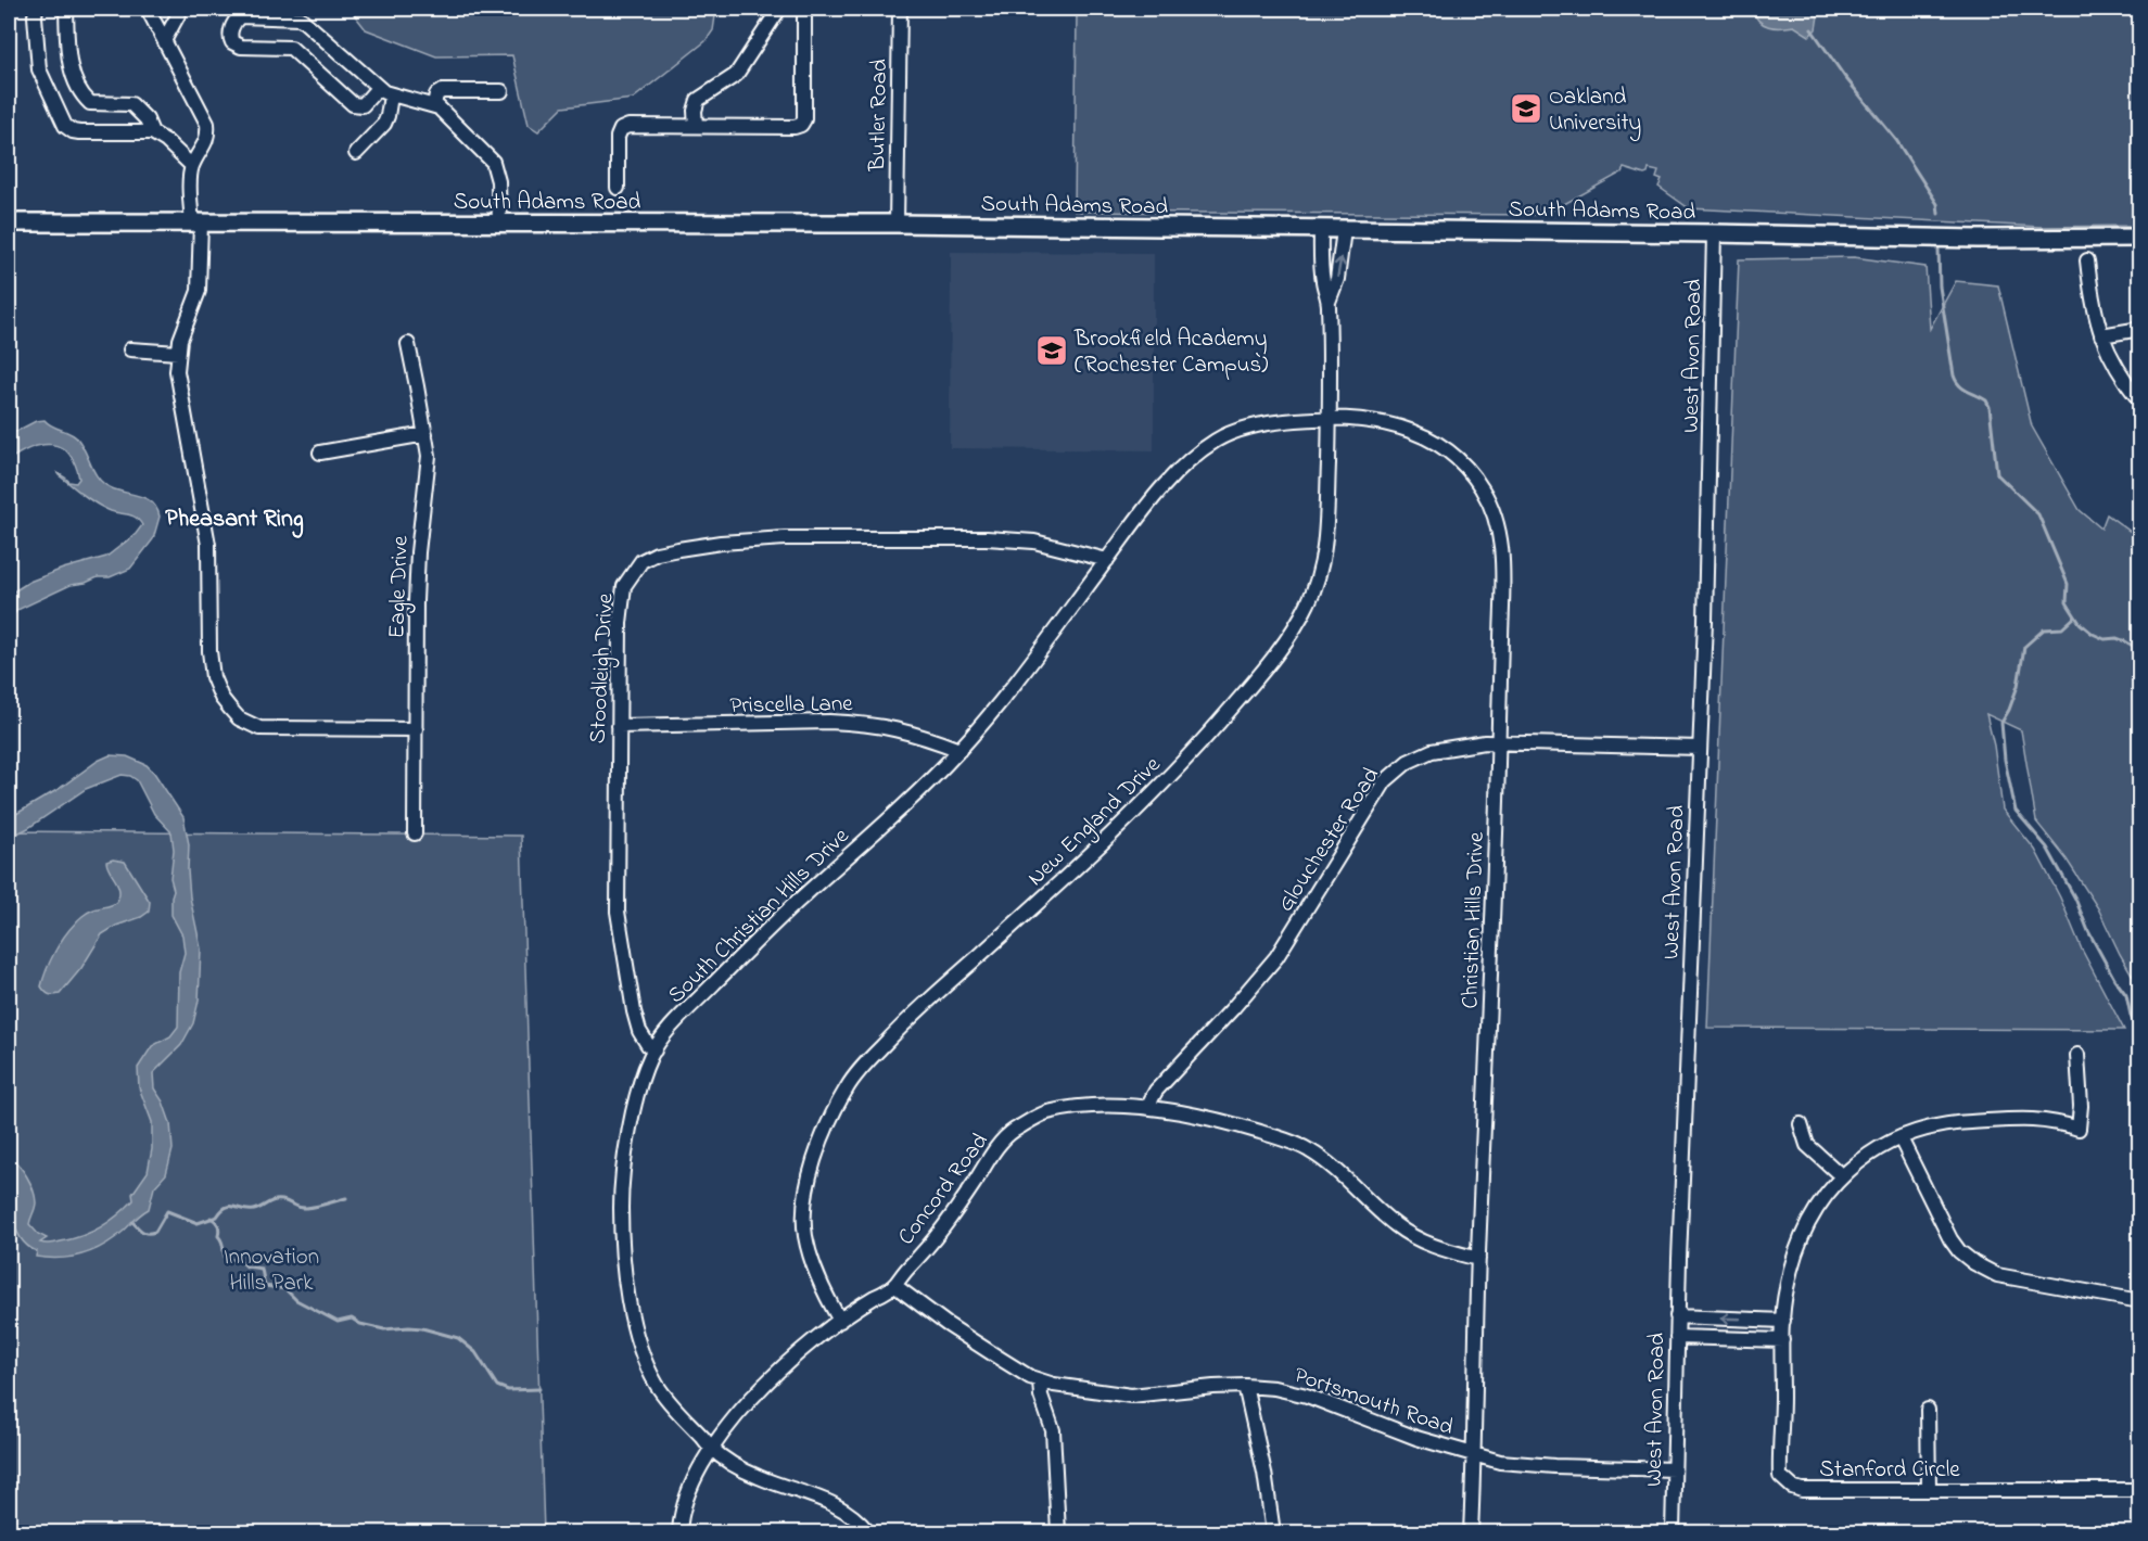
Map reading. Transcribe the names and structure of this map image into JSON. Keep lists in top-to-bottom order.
{
  "streets": {
    "main road": ["South Adams Road"],
    "street": [
      "Butler Road",
      "West Avon Road",
      "Eagle Drive",
      "Stoodleigh Drive",
      "Priscella Lane",
      "New England Drive",
      "Glouchester Road",
      "South Christian Hills Drive",
      "Christian Hills Drive",
      "Concord Road",
      "Portsmouth Road",
      "Stanford Circle"
    ]
  },
  "crossings": [
    ["Butler Road", "South Adams Road"],
    ["South Adams Road", "West Avon Road"],
    ["South Adams Road", "New England Drive"],
    ["West Avon Road", "Glouchester Road"],
    ["West Avon Road", "Portsmouth Road"],
    ["Stoodleigh Drive", "Priscella Lane"],
    ["Stoodleigh Drive", "South Christian Hills Drive"],
    ["Priscella Lane", "South Christian Hills Drive"],
    ["New England Drive", "South Christian Hills Drive"],
    ["New England Drive", "Christian Hills Drive"],
    ["New England Drive", "Concord Road"],
    ["Glouchester Road", "Christian Hills Drive"],
    ["Glouchester Road", "Concord Road"],
    ["South Christian Hills Drive", "Christian Hills Drive"],
    ["South Christian Hills Drive", "Concord Road"],
    ["Christian Hills Drive", "Concord Road"],
    ["Christian Hills Drive", "Portsmouth Road"],
    ["Concord Road", "Portsmouth Road"]
  ],
  "districts": ["Pheasant Ring"],
  "parks": ["Innovation Hills Park"],
  "places": {
    "school or university": ["Oakland University", "Brookfield Academy (Rochester Campus)"]
  }
}
